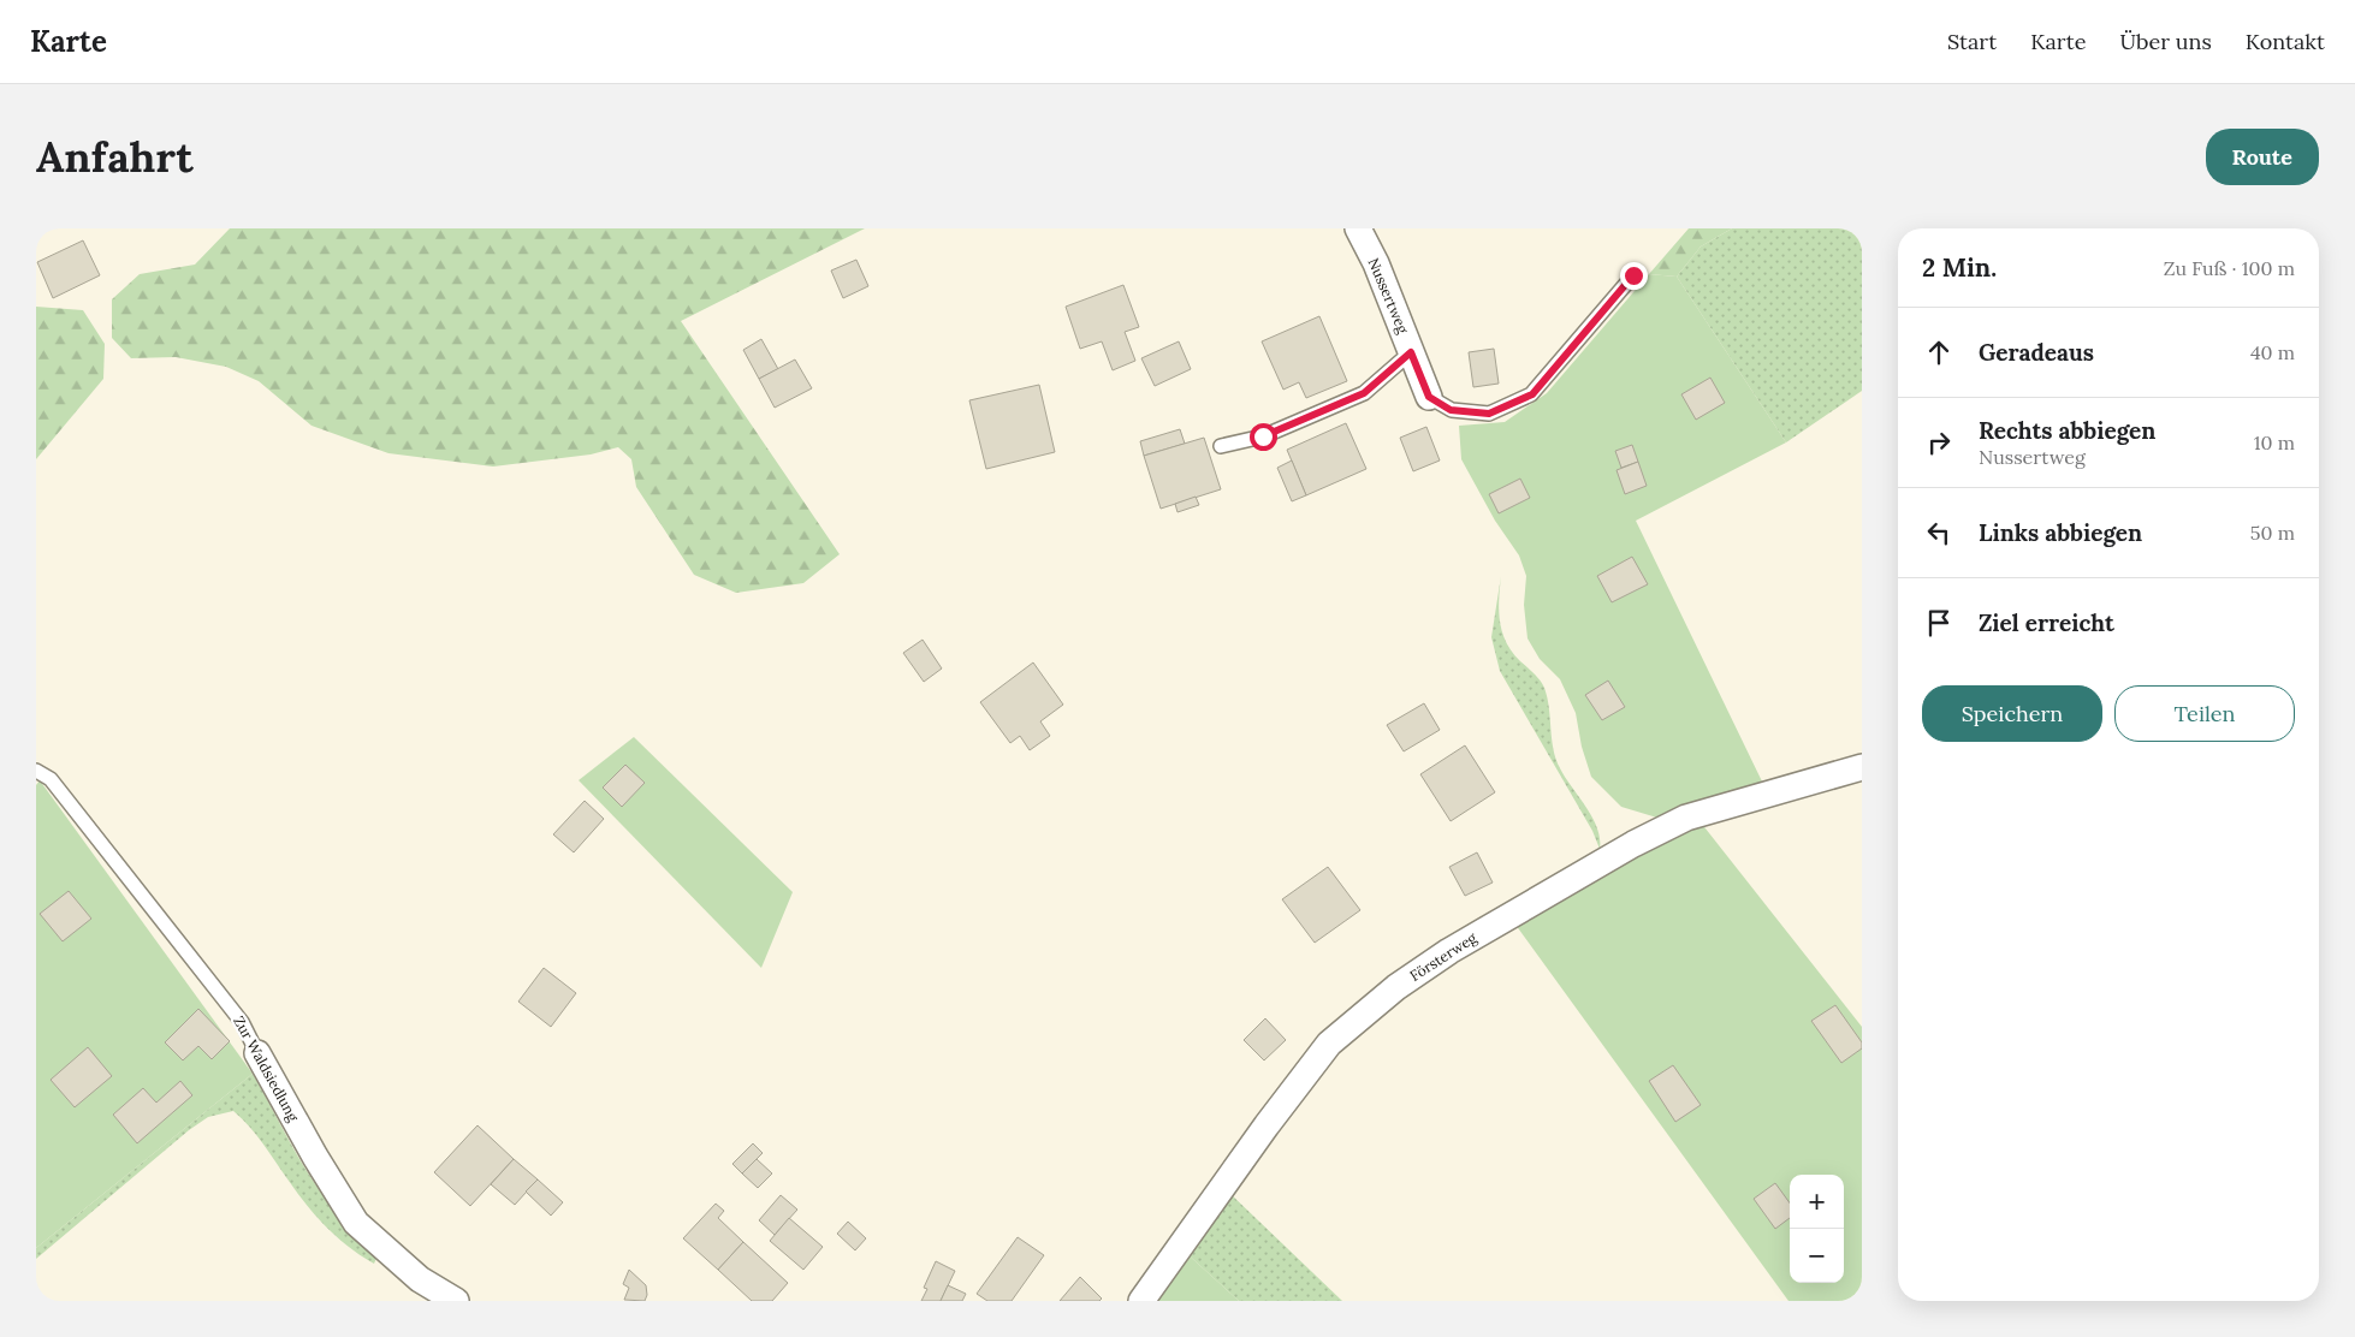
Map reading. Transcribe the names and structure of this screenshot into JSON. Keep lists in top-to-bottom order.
{
  "streets": {
    "street": ["Nussertweg", "Försterweg", "Zur Waldsiedlung"]
  },
  "page": {
    "header": "Karte",
    "nav": [
      "Start",
      "Karte",
      "Über uns",
      "Kontakt"
    ],
    "buttons": [
      "Route",
      ["Speichern", "Teilen"]
    ],
    "title": "Anfahrt",
    "heading": ["2 Min.", "Zu Fuß · 100 m"],
    "list": [
      ["Geradeaus", "40 m"],
      ["Rechts abbiegen", "Nussertweg", "10 m"],
      ["Links abbiegen", "50 m"],
      "Ziel erreicht"
    ],
    "map_buttons": ["+", "−"]
  }
}
